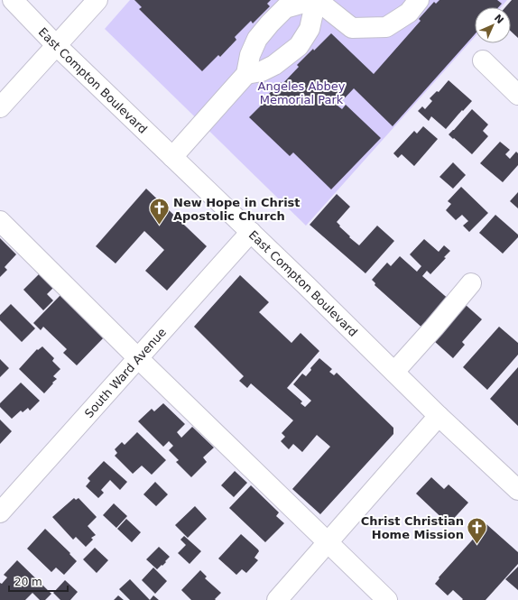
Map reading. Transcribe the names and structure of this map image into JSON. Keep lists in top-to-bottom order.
{
  "streets": {
    "street": ["East Compton Boulevard", "South Ward Avenue"]
  },
  "crossings": [
    ["East Compton Boulevard", "South Ward Avenue"]
  ],
  "parks": ["Angeles Abbey Memorial Park"],
  "places": {
    "church": ["New Hope in Christ Apostolic Church", "Christ Christian Home Mission"]
  },
  "scale_bar": "20 m",
  "north": "top right"
}
